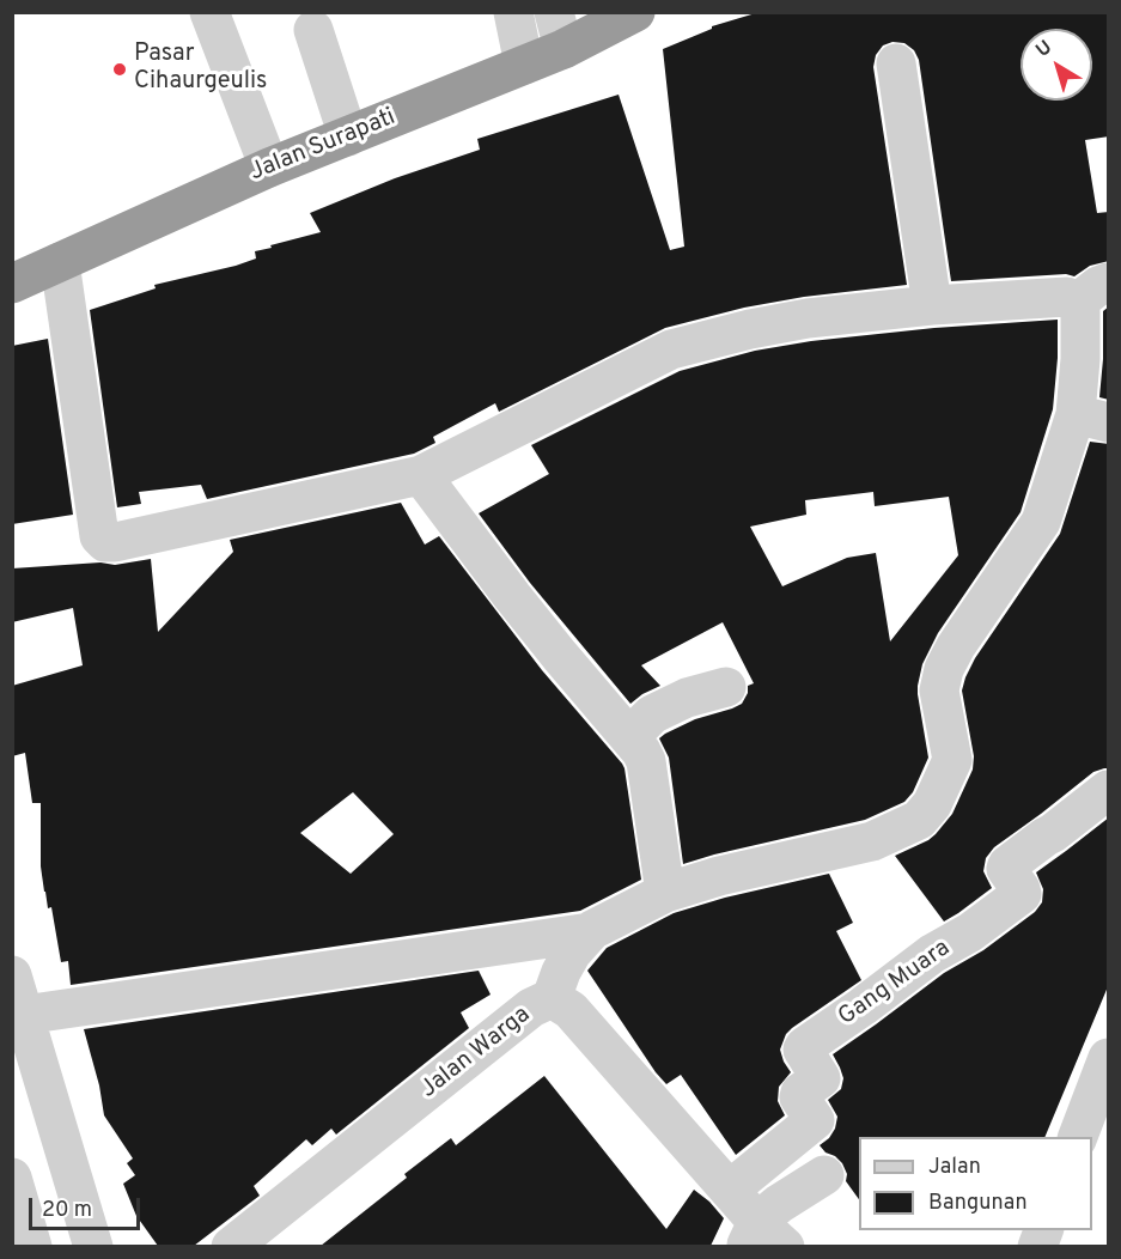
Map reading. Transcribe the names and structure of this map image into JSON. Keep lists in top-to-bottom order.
{
  "streets": {
    "highway": ["Jalan Surapati"],
    "street": ["Gang Muara", "Jalan Warga"]
  },
  "crossings": [
    ["Gang Muara", "Jalan Warga"]
  ],
  "places": ["Pasar Cihaurgeulis"],
  "legend": ["Jalan", "Bangunan"],
  "scale_bar": "20 m",
  "north": "top left"
}
